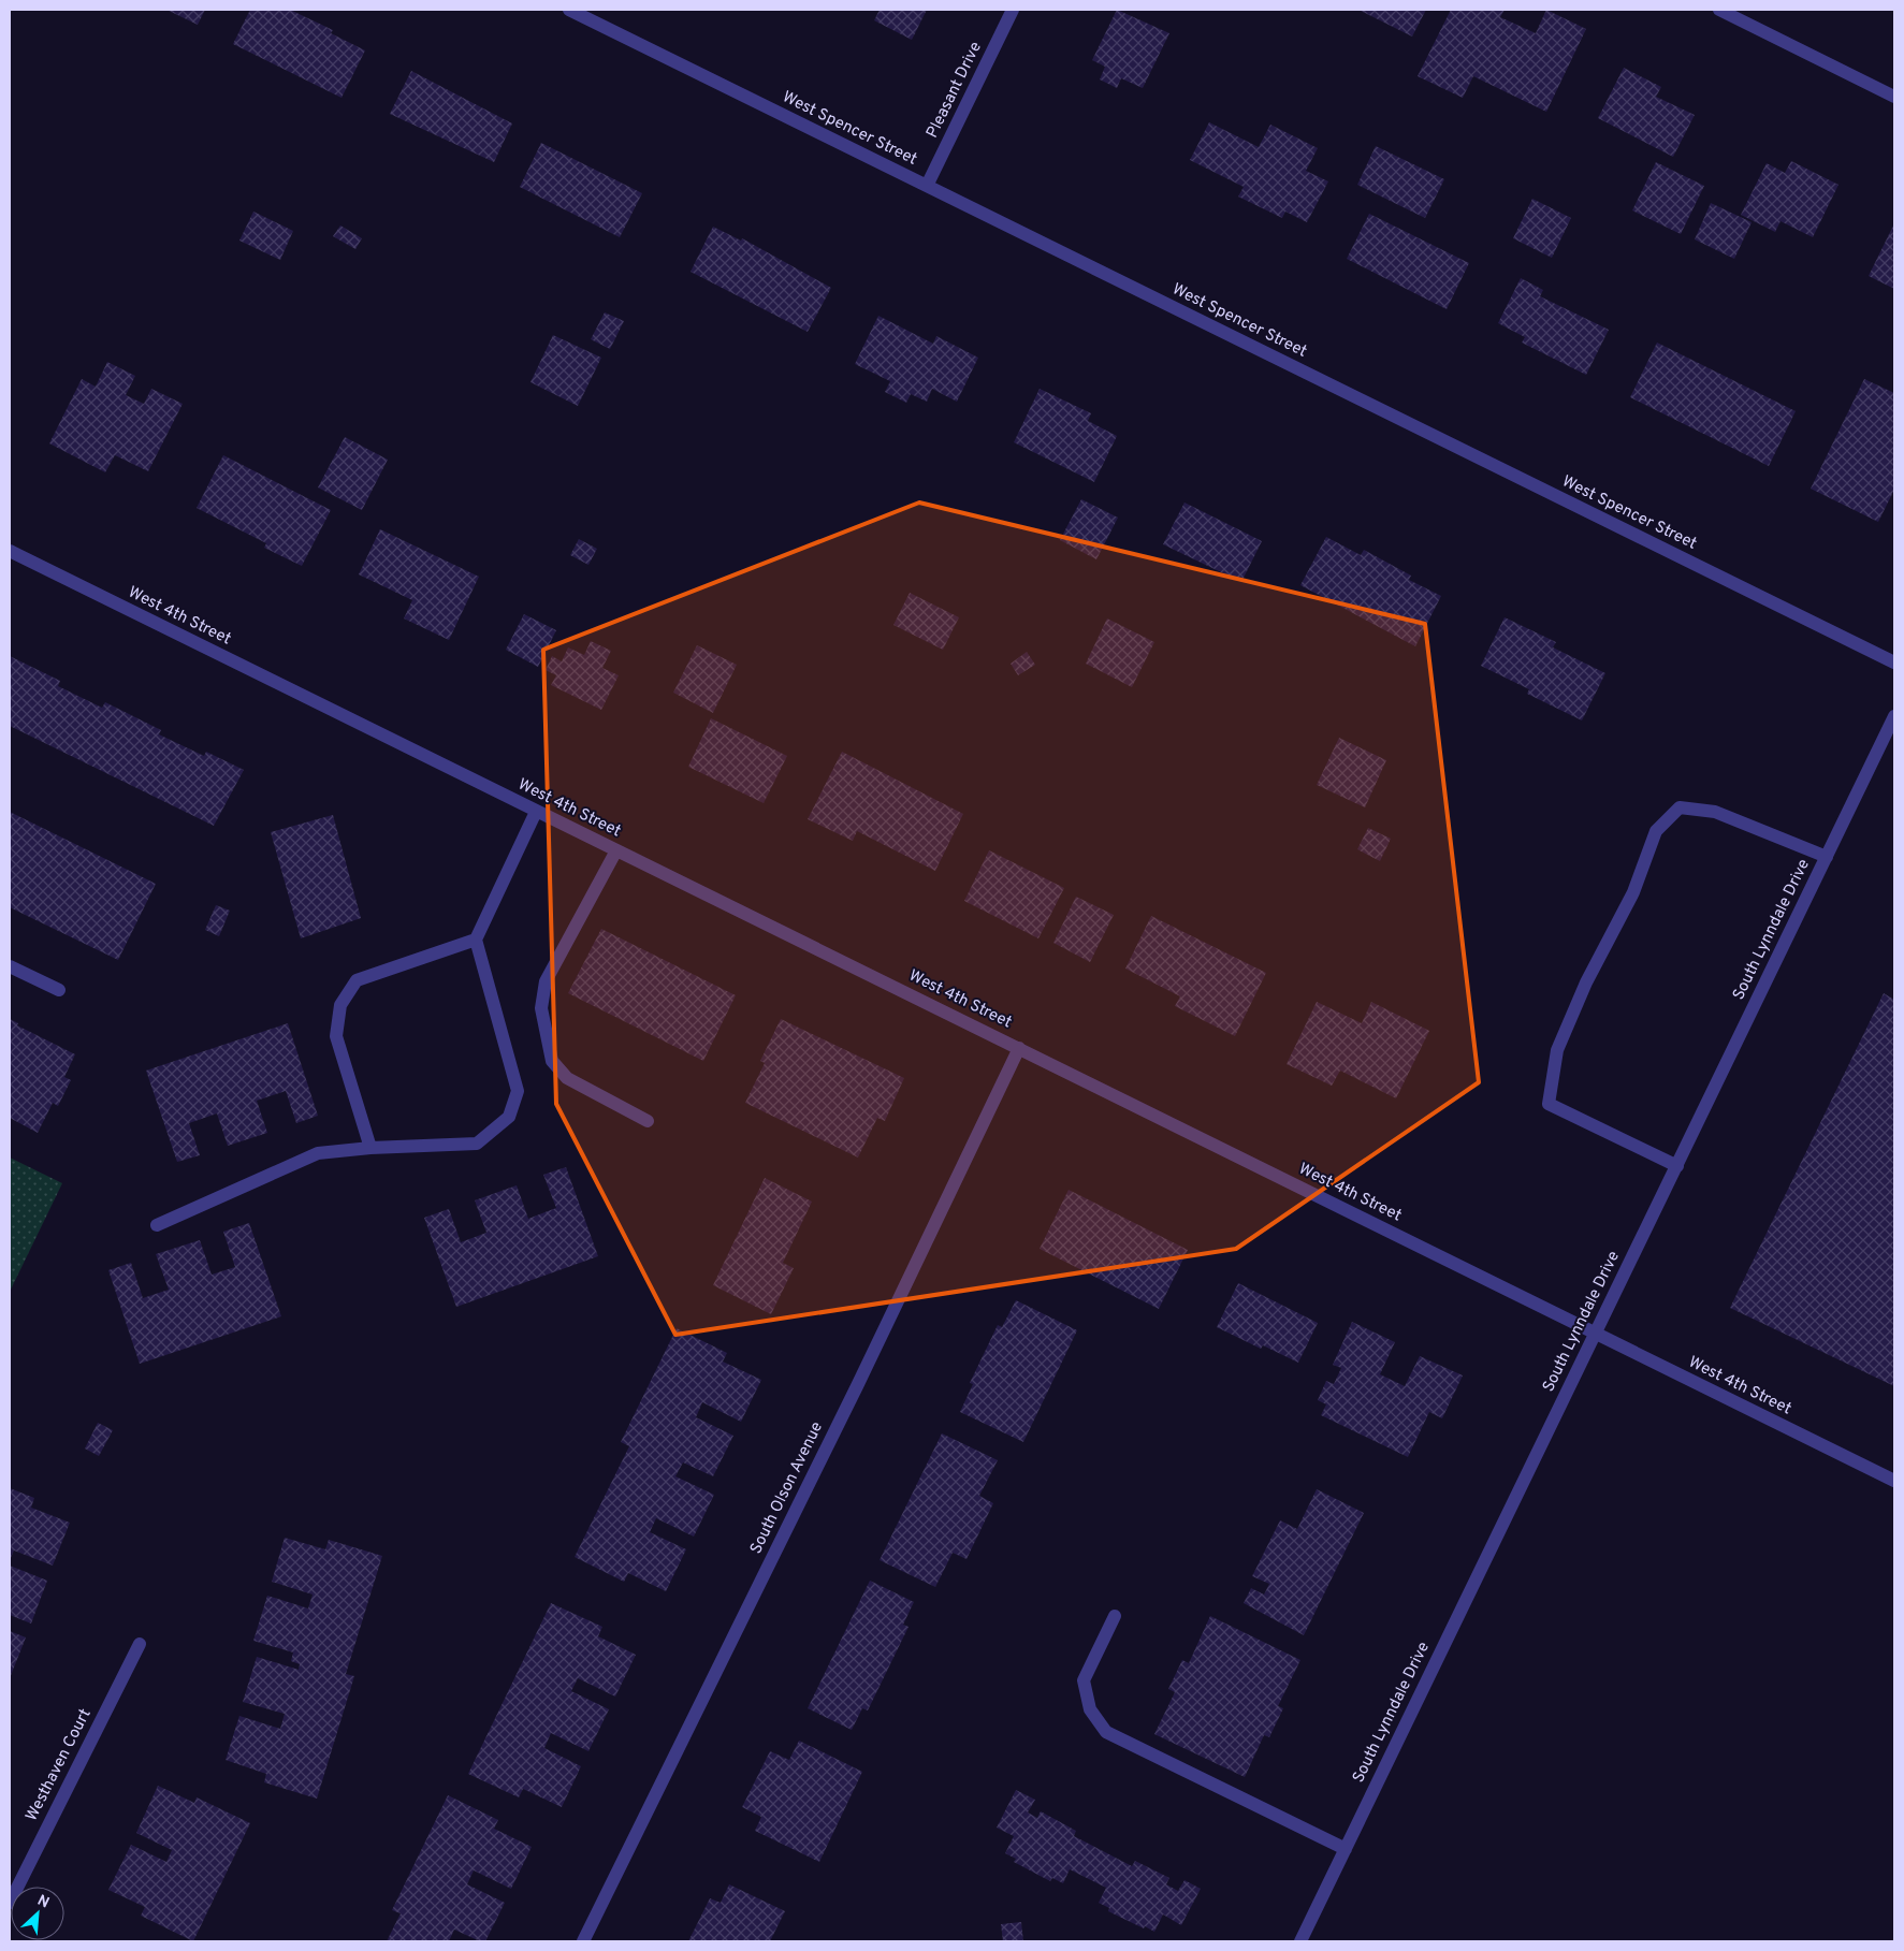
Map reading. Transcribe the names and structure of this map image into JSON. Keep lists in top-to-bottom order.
{
  "streets": {
    "street": [
      "Pleasant Drive",
      "West Spencer Street",
      "West 4th Street",
      "South Lynndale Drive",
      "South Olson Avenue",
      "Westhaven Court"
    ]
  },
  "crossings": [
    ["Pleasant Drive", "West Spencer Street"],
    ["West 4th Street", "South Lynndale Drive"],
    ["West 4th Street", "South Olson Avenue"]
  ],
  "north": "top right"
}
